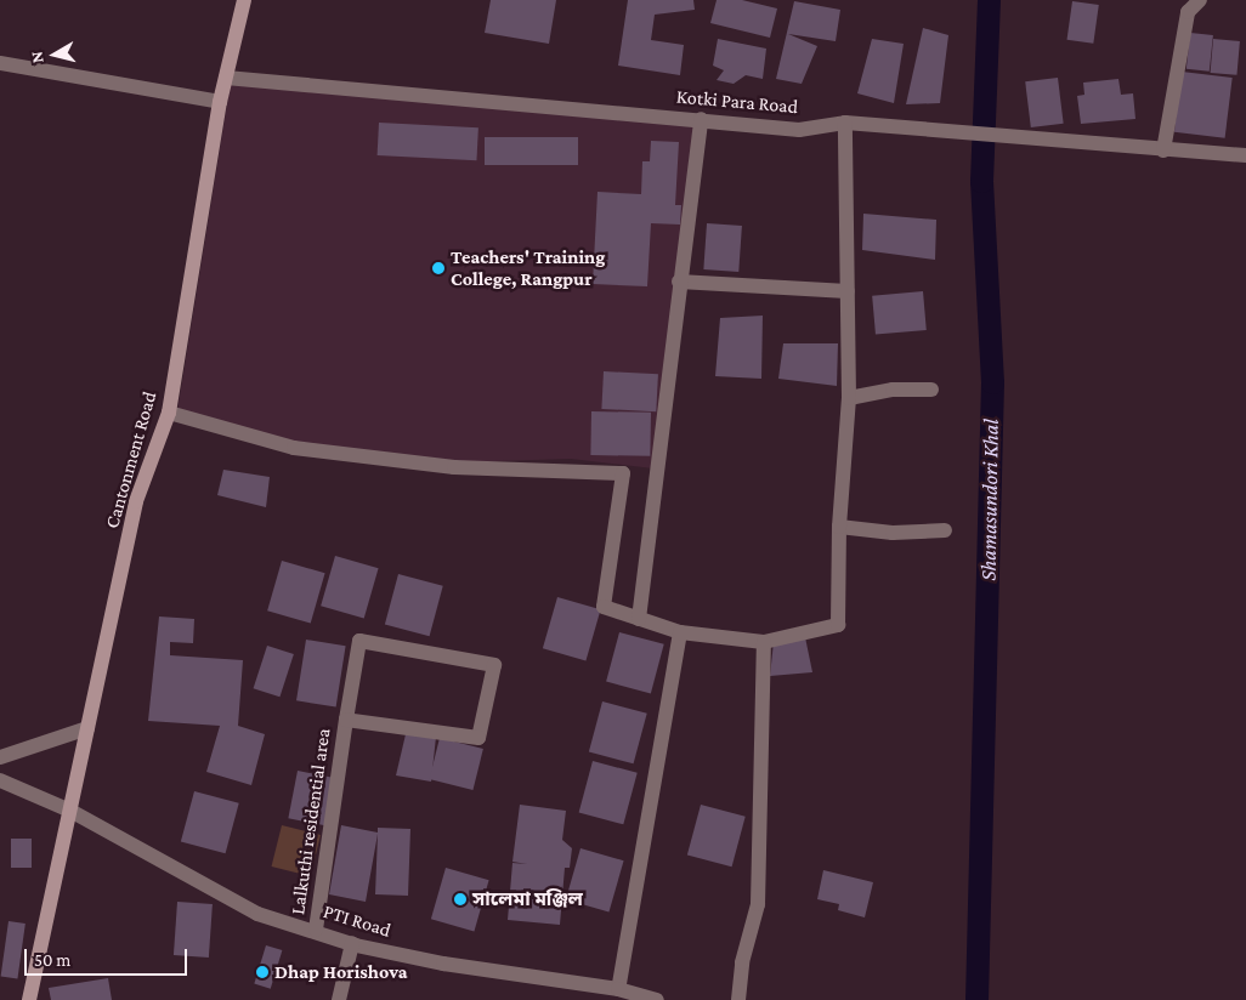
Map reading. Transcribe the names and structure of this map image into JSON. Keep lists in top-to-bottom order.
{
  "streets": {
    "main road": ["Cantonment Road"],
    "street": ["Kotki Para Road", "Lalkuthi residential area", "PTI Road"]
  },
  "crossings": [
    ["Kotki Para Road", "Cantonment Road"],
    ["Cantonment Road", "PTI Road"],
    ["Lalkuthi residential area", "PTI Road"]
  ],
  "water": ["Shamasundori Khal"],
  "places": ["Teachers' Training College, Rangpur", "সালেমা মঞ্জিল", "Dhap Horishova"],
  "scale_bar": "50 m",
  "north": "left"
}
